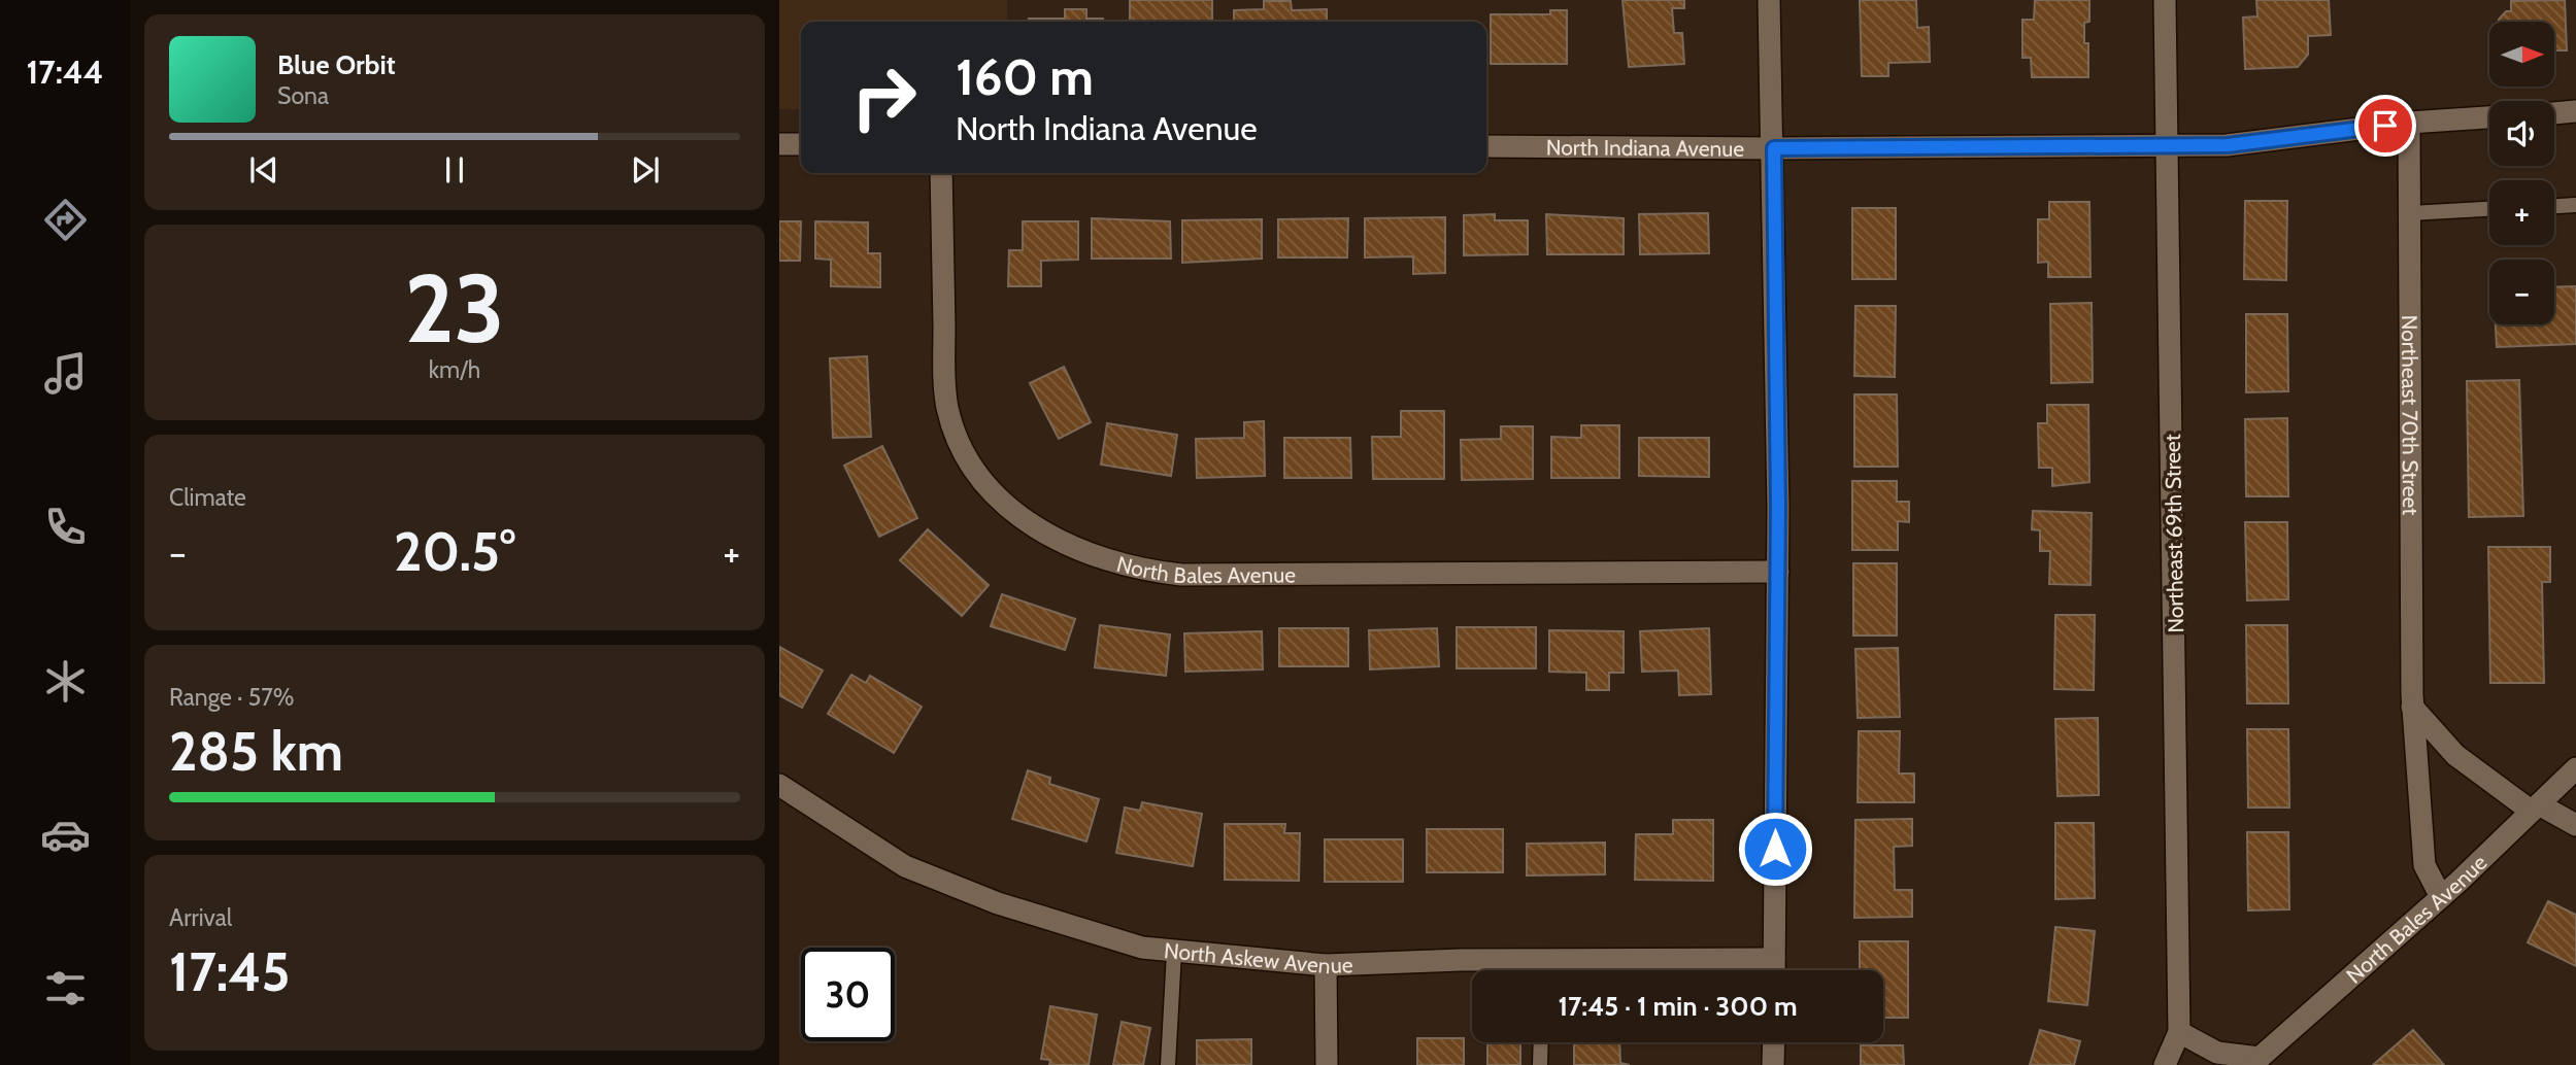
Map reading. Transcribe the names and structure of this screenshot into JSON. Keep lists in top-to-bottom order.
{
  "streets": {
    "street": [
      "North Indiana Avenue",
      "Northeast 70th Street",
      "Northeast 69th Street",
      "North Bales Avenue",
      "North Askew Avenue"
    ]
  },
  "crossings": [
    ["North Indiana Avenue", "Northeast 70th Street"],
    ["North Indiana Avenue", "Northeast 69th Street"],
    ["Northeast 70th Street", "North Bales Avenue"]
  ],
  "north": "right",
  "page": {
    "tabs": "17:44",
    "map_buttons": ["+", "−"],
    "turn": ["160 m", "North Indiana Avenue"],
    "song": ["Blue Orbit", "Sona"],
    "tile": [
      ["23", "km/h"],
      "Climate",
      ["Range · 57%", "285 km"],
      ["Arrival", "17:45"]
    ],
    "heat": ["−", "20.5°", "+"],
    "limit": "30",
    "trip": "17:45 · 1 min · 300 m"
  }
}
